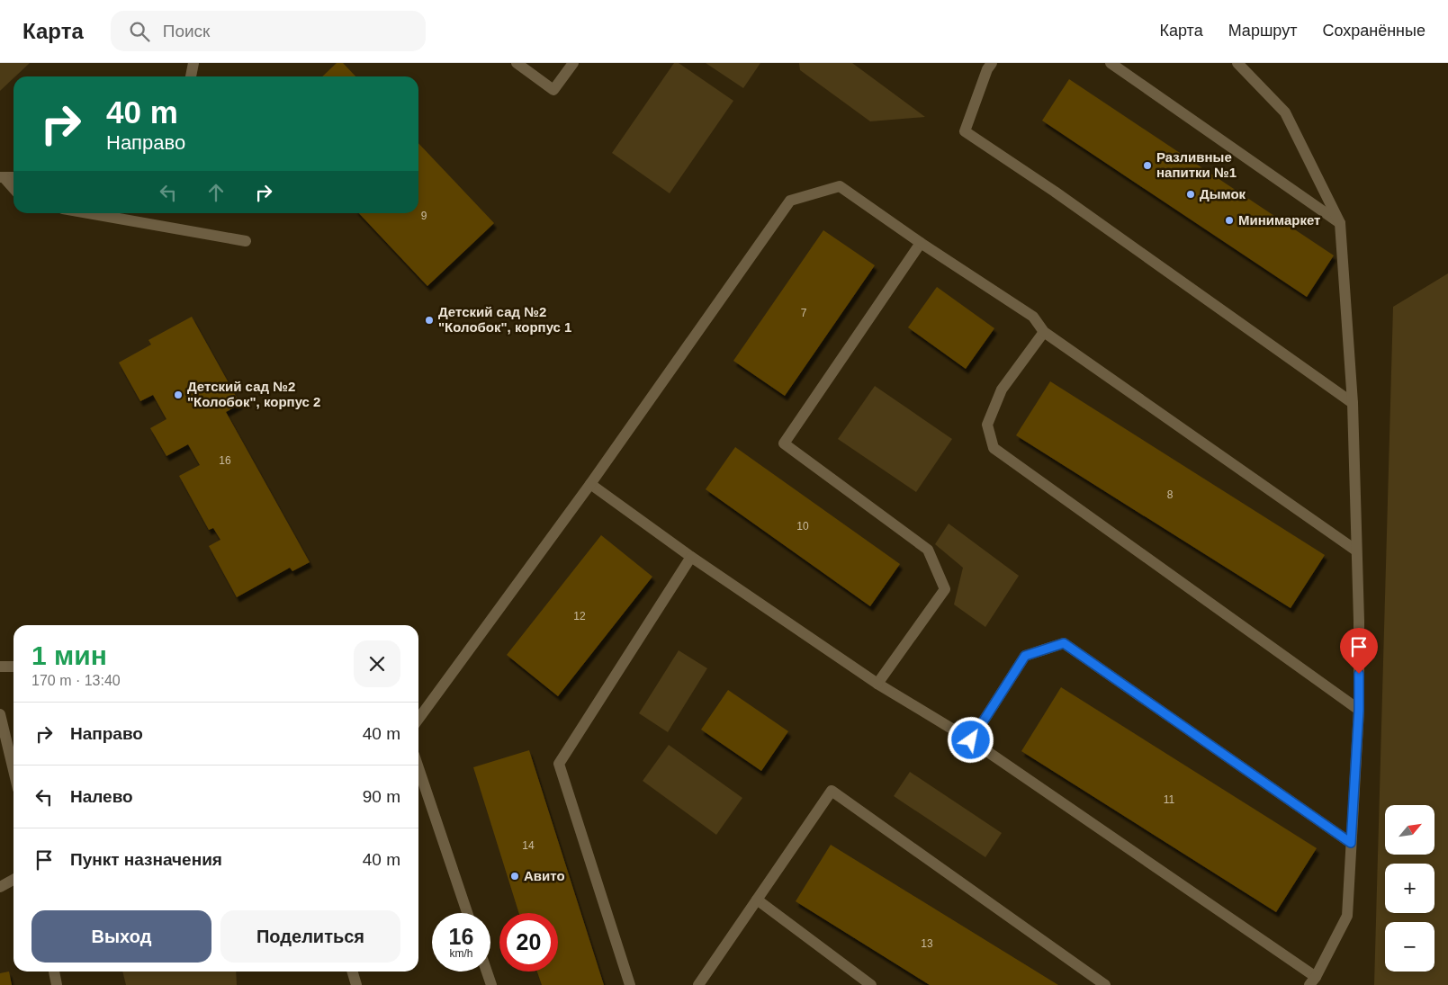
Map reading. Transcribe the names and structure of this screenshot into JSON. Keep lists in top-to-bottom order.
{
  "places": [
    "Разливные напитки №1",
    "Дымок",
    "Минимаркет",
    "Детский сад №2 \"Колобок\", корпус 1",
    "Детский сад №2 \"Колобок\", корпус 2",
    "Авито"
  ],
  "house_numbers": [
    "9",
    "7",
    "16",
    "8",
    "10",
    "12",
    "11",
    "14",
    "13"
  ],
  "north": "top right",
  "page": {
    "header": "Карта",
    "search": "Поиск",
    "nav": ["Карта", "Маршрут", "Сохранённые"],
    "turn": ["40 m", "Направо"],
    "heading": ["1 мин", "170 m · 13:40"],
    "list": [
      {
        "name": "Направо",
        "value": "40 m"
      },
      {
        "name": "Налево",
        "value": "90 m"
      },
      {
        "name": "Пункт назначения",
        "value": "40 m"
      }
    ],
    "map_buttons": ["+", "−"],
    "buttons": ["Выход", "Поделиться"],
    "speed": "16 km/h",
    "limit": "20"
  }
}
